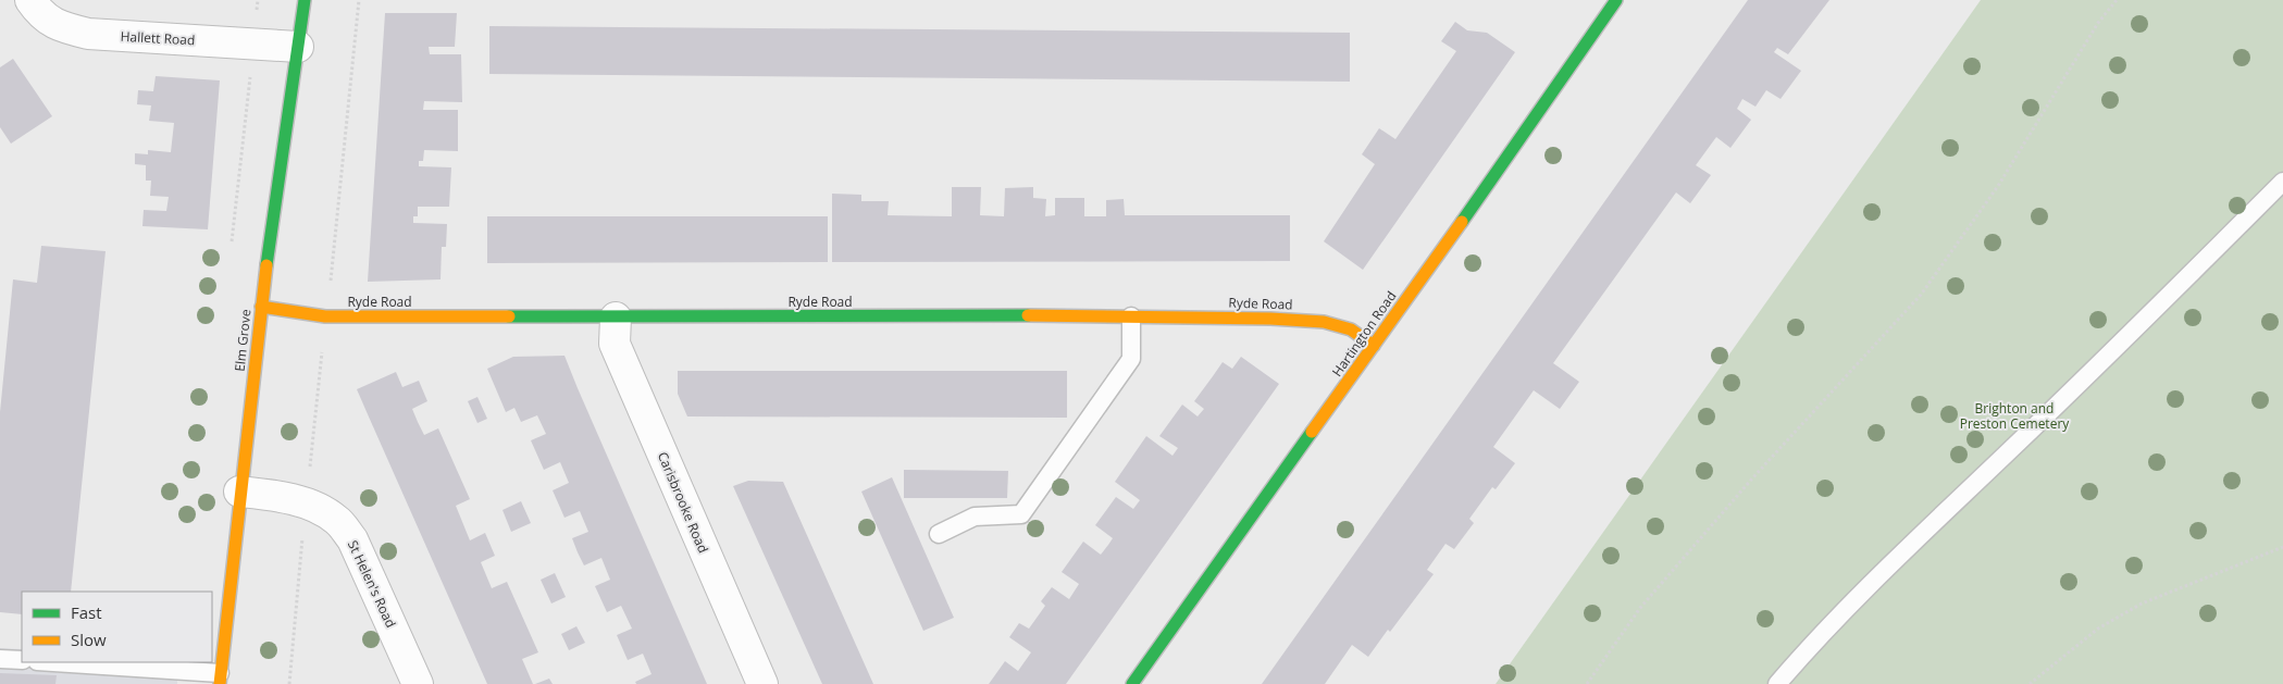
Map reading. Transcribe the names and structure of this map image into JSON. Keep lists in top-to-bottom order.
{
  "streets": {
    "street": [
      "Hallett Road",
      "Ryde Road",
      "Hartington Road",
      "Elm Grove",
      "Carisbrooke Road",
      "St Helen's Road"
    ]
  },
  "crossings": [
    ["Hallett Road", "Elm Grove"],
    ["Ryde Road", "Hartington Road"],
    ["Ryde Road", "Elm Grove"],
    ["Ryde Road", "Carisbrooke Road"],
    ["Elm Grove", "St Helen's Road"]
  ],
  "parks": ["Brighton and Preston Cemetery"],
  "legend": ["Fast", "Slow"]
}
